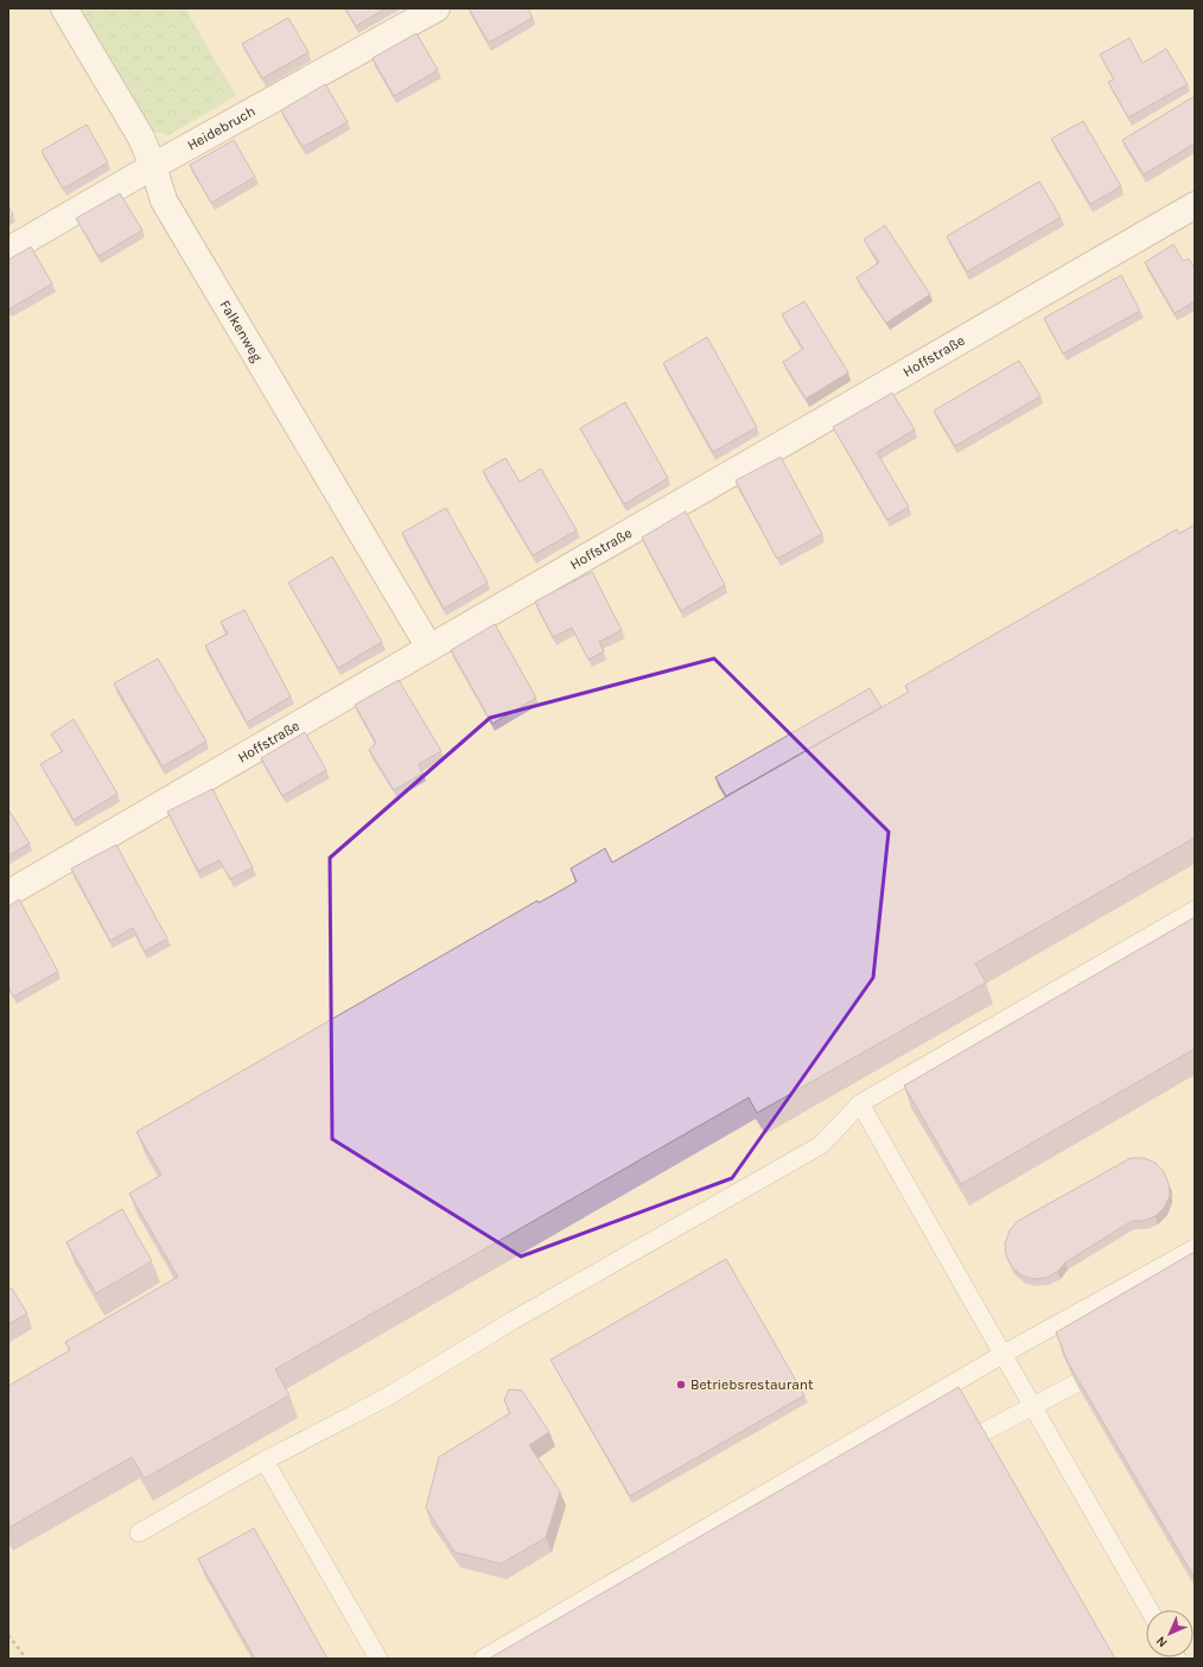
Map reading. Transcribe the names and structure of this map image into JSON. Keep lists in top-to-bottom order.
{
  "streets": {
    "street": ["Heidebruch", "Falkenweg", "Hoffstraße"]
  },
  "crossings": [
    ["Heidebruch", "Falkenweg"],
    ["Falkenweg", "Hoffstraße"]
  ],
  "places": ["Betriebsrestaurant"],
  "north": "bottom left"
}
